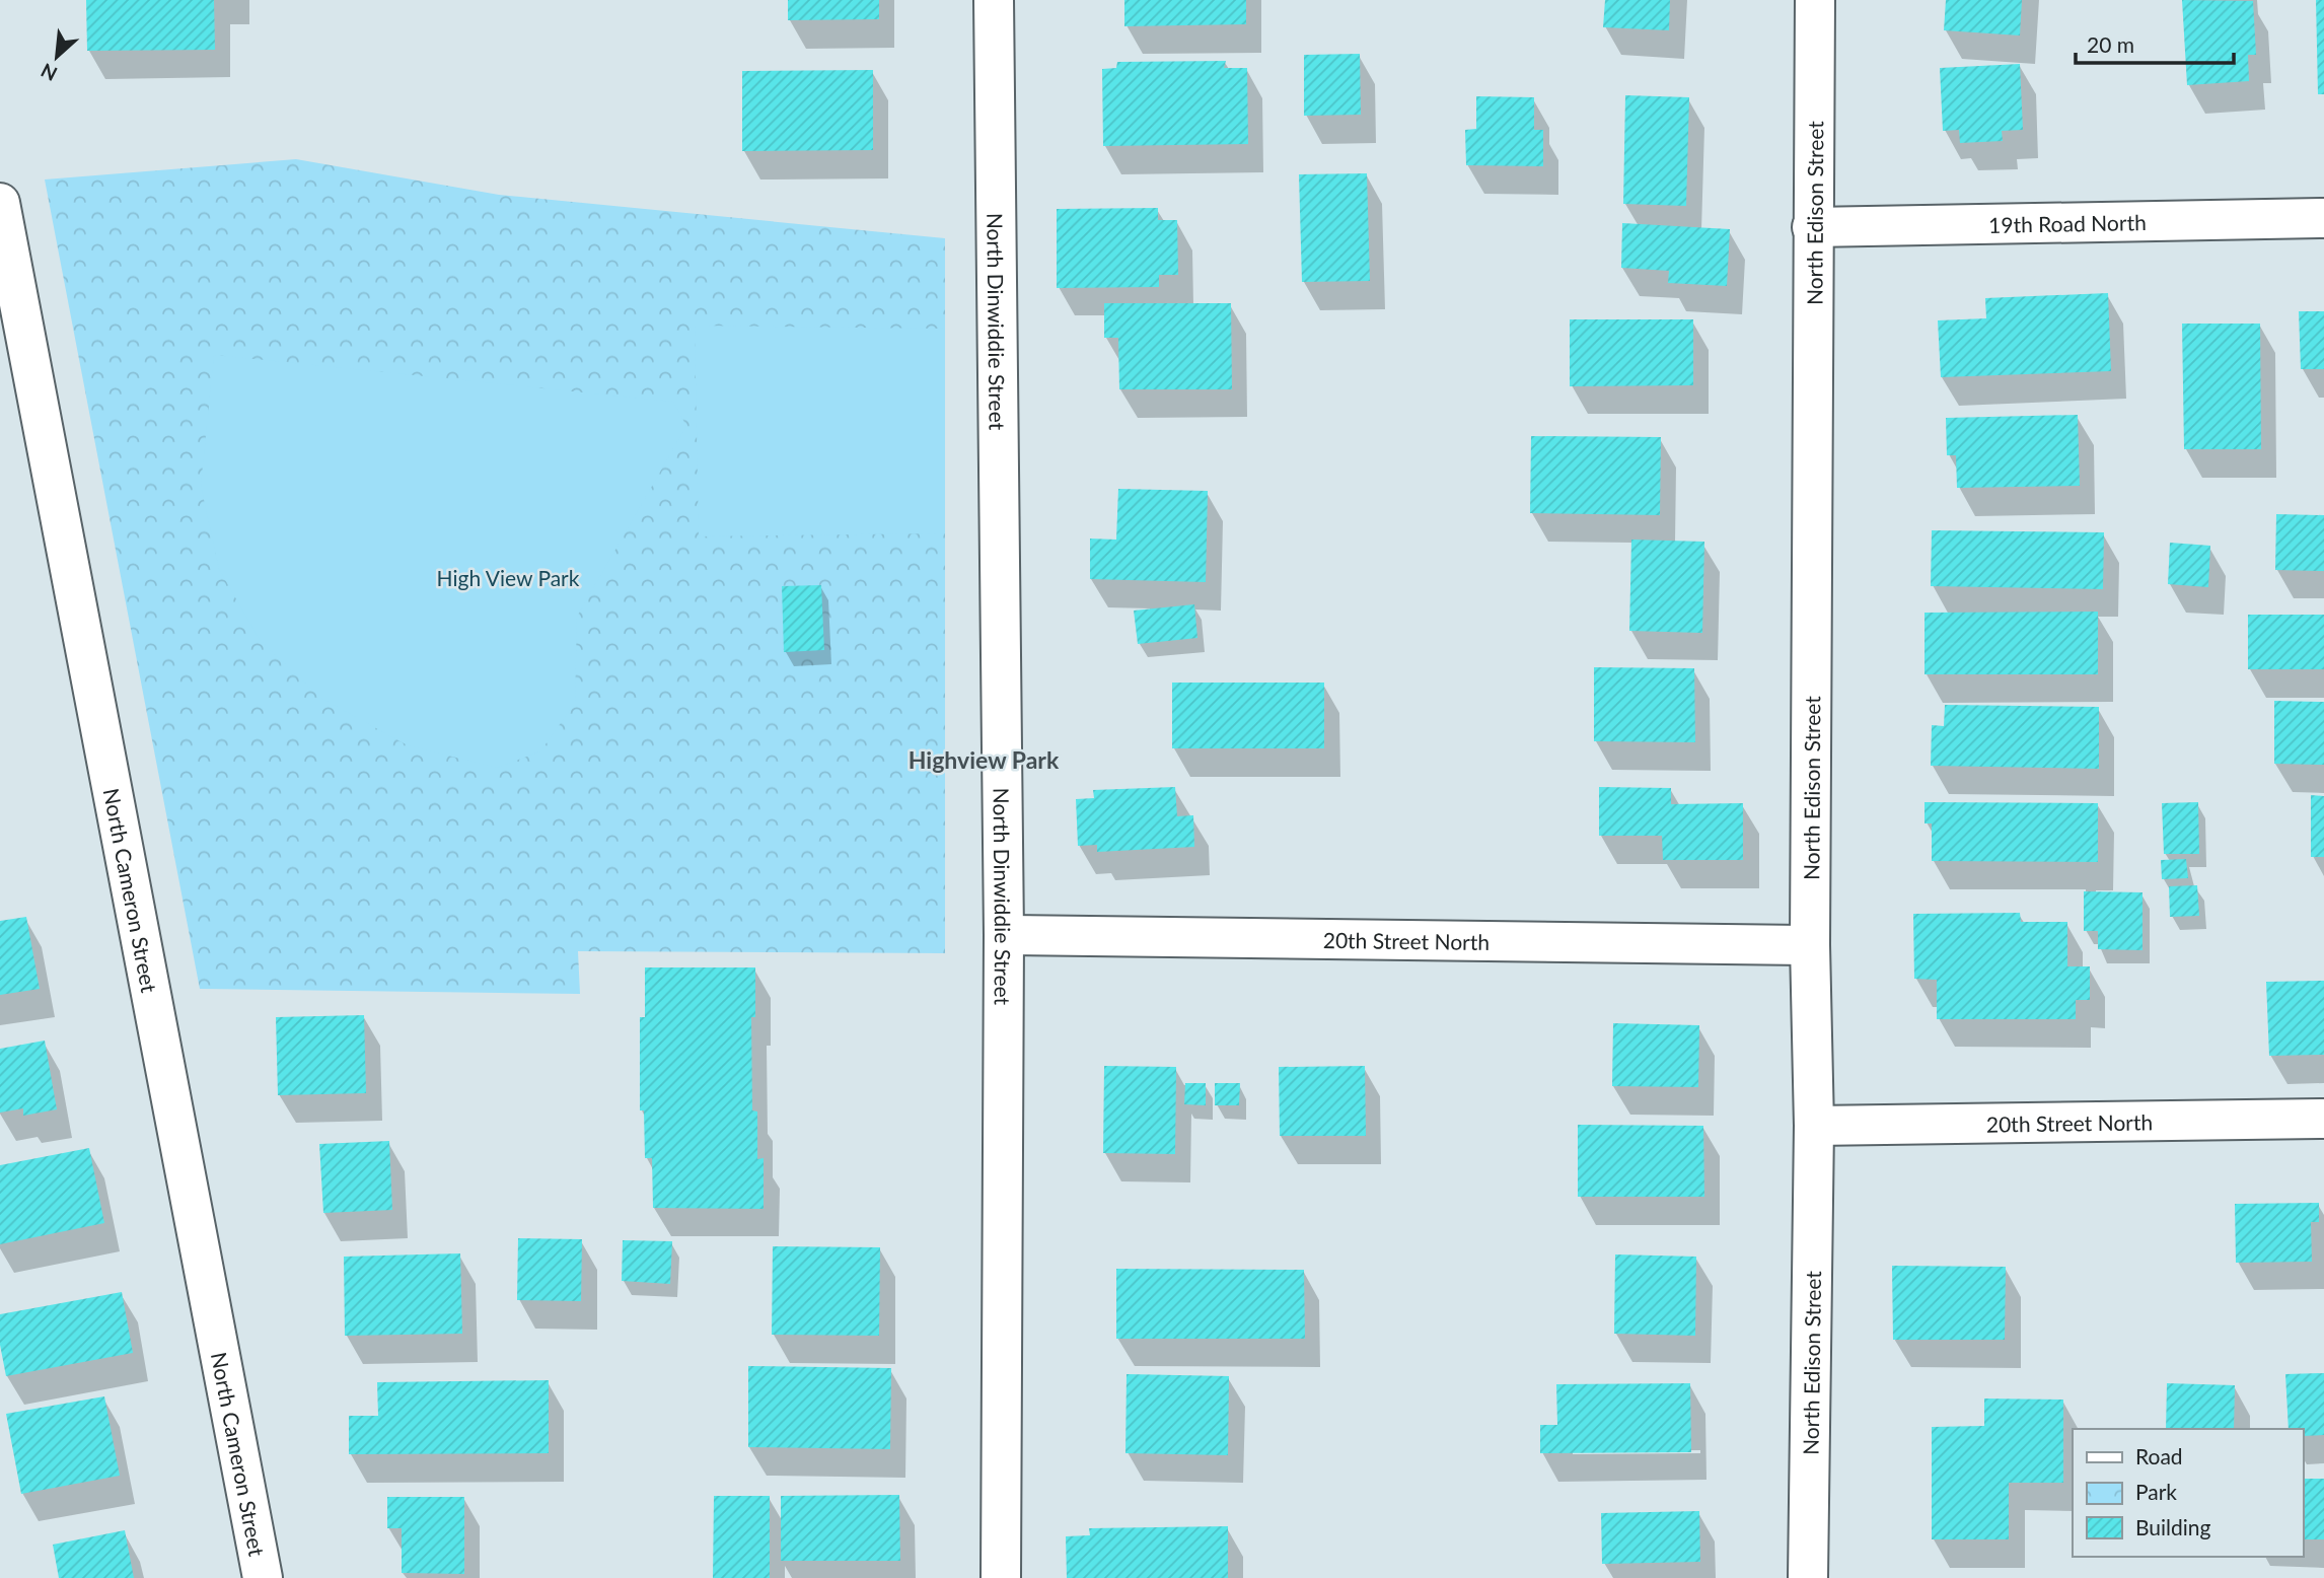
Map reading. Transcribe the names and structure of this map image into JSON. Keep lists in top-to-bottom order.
{
  "streets": {
    "street": [
      "North Edison Street",
      "19th Road North",
      "North Dinwiddie Street",
      "North Cameron Street",
      "20th Street North"
    ]
  },
  "crossings": [
    ["North Edison Street", "19th Road North"],
    ["North Edison Street", "20th Street North"],
    ["North Dinwiddie Street", "20th Street North"]
  ],
  "districts": ["Highview Park"],
  "parks": ["High View Park"],
  "legend": ["Road", "Park", "Building"],
  "scale_bar": "20 m",
  "north": "bottom left"
}
